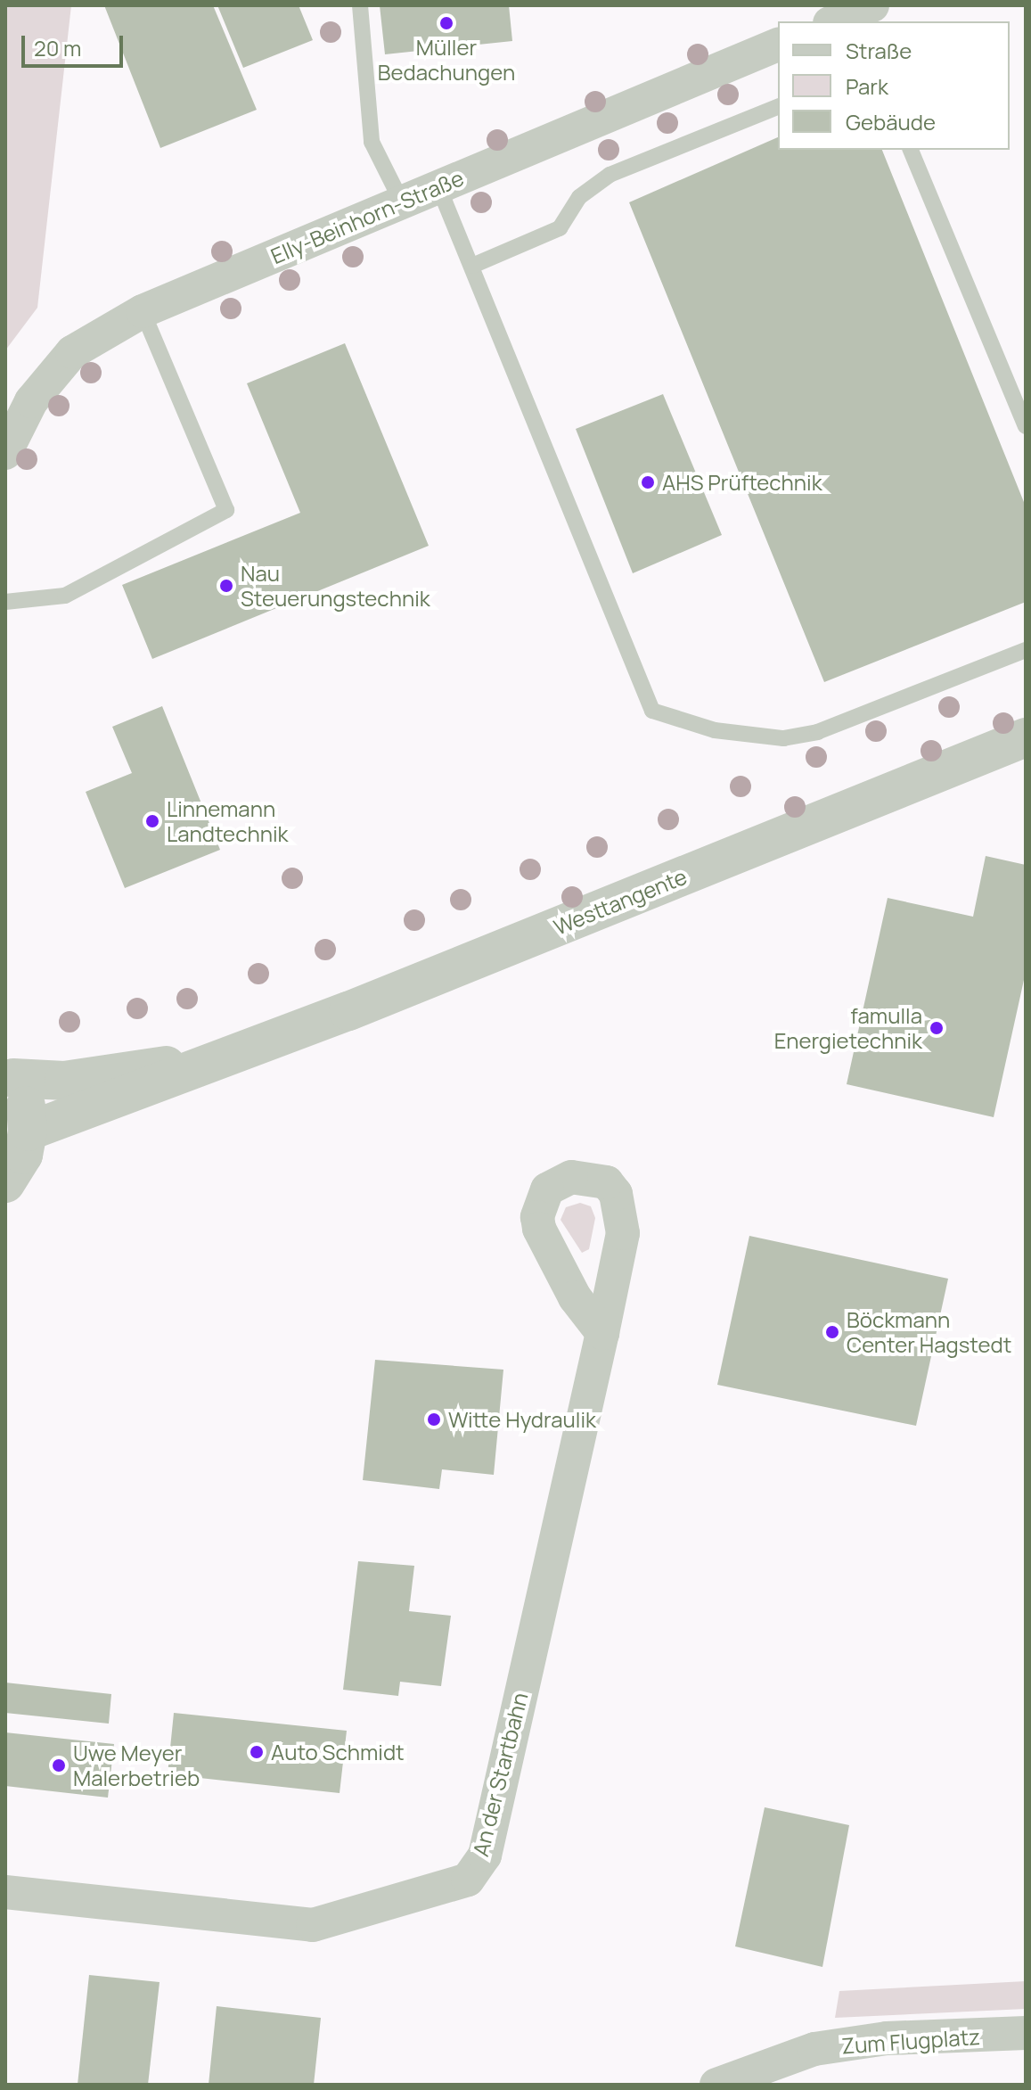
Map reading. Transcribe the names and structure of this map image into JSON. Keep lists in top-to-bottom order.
{
  "streets": {
    "street": [
      "Elly-Beinhorn-Straße",
      "Westtangente",
      "An der Startbahn",
      "Zum Flugplatz"
    ]
  },
  "places": [
    "Müller Bedachungen",
    "AHS Prüftechnik",
    "Nau Steuerungstechnik",
    "Linnemann Landtechnik",
    "famulla Energietechnik",
    "Böckmann Center Hagstedt",
    "Witte Hydraulik",
    "Auto Schmidt",
    "Uwe Meyer Malerbetrieb"
  ],
  "legend": ["Straße", "Park", "Gebäude"],
  "scale_bar": "20 m"
}
